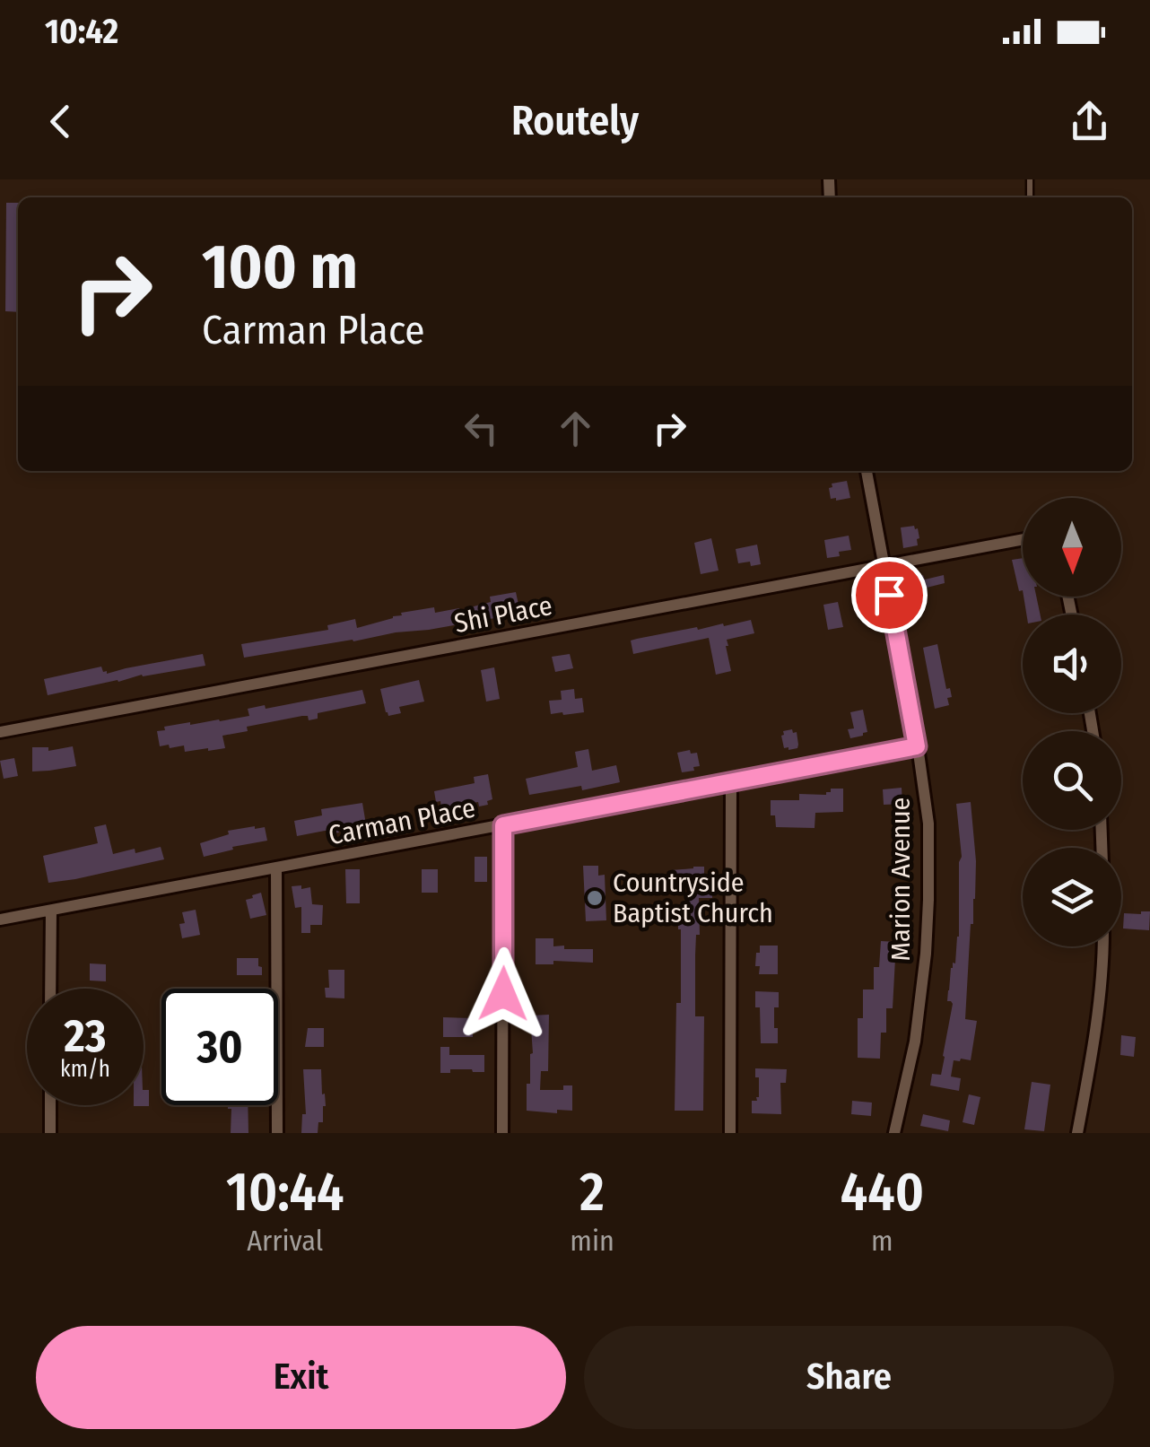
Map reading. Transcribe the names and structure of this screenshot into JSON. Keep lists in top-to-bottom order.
{
  "streets": {
    "street": ["Shi Place", "Carman Place", "Marion Avenue"]
  },
  "crossings": [
    ["Shi Place", "Marion Avenue"],
    ["Carman Place", "Marion Avenue"]
  ],
  "places": ["Countryside Baptist Church"],
  "north": "bottom",
  "page": {
    "status": "10:42",
    "header": "Routely",
    "turn": ["100 m", "Carman Place"],
    "speed": "23 km/h",
    "limit": "30",
    "eta": [
      "10:44",
      "Arrival",
      "2",
      "min",
      "440",
      "m"
    ],
    "buttons": ["Exit", "Share"]
  }
}
